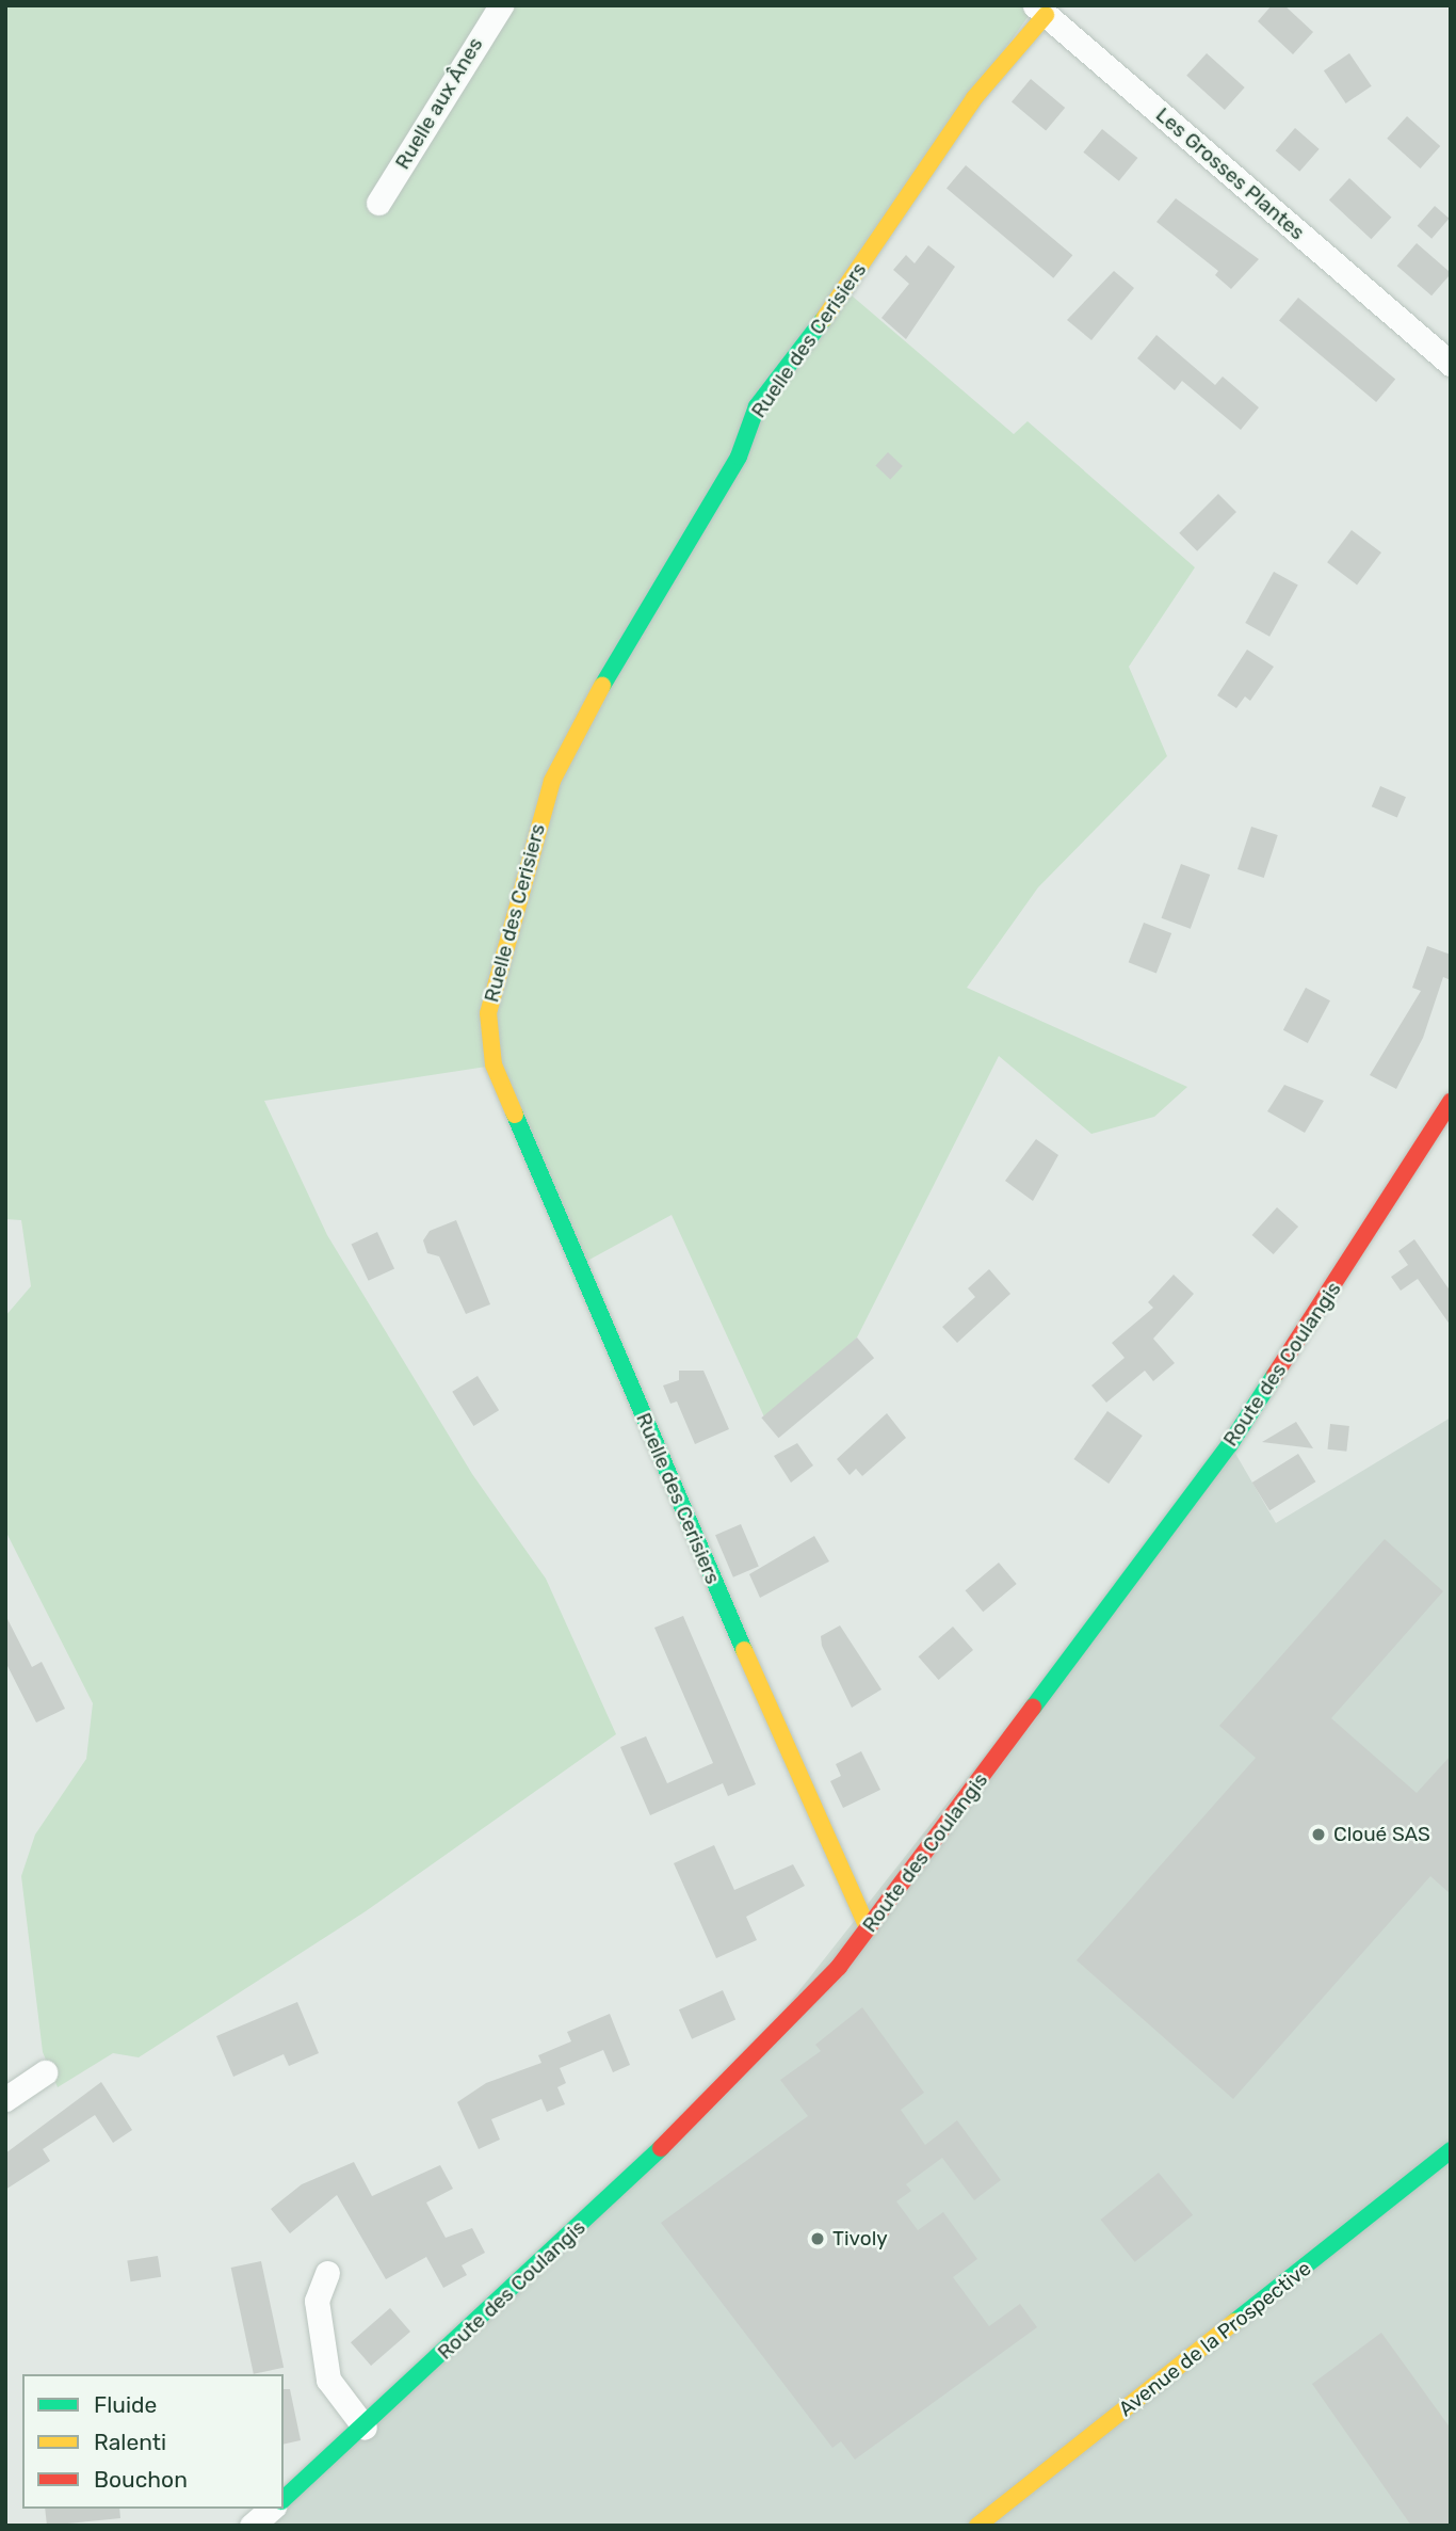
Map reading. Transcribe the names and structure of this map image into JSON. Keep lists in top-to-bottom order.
{
  "streets": {
    "street": [
      "Ruelle aux Ânes",
      "Les Grosses Plantes",
      "Ruelle des Cerisiers",
      "Route des Coulangis",
      "Avenue de la Prospective"
    ]
  },
  "crossings": [
    ["Les Grosses Plantes", "Ruelle des Cerisiers"],
    ["Ruelle des Cerisiers", "Route des Coulangis"]
  ],
  "places": ["Cloué SAS", "Tivoly"],
  "legend": ["Fluide", "Ralenti", "Bouchon"]
}
